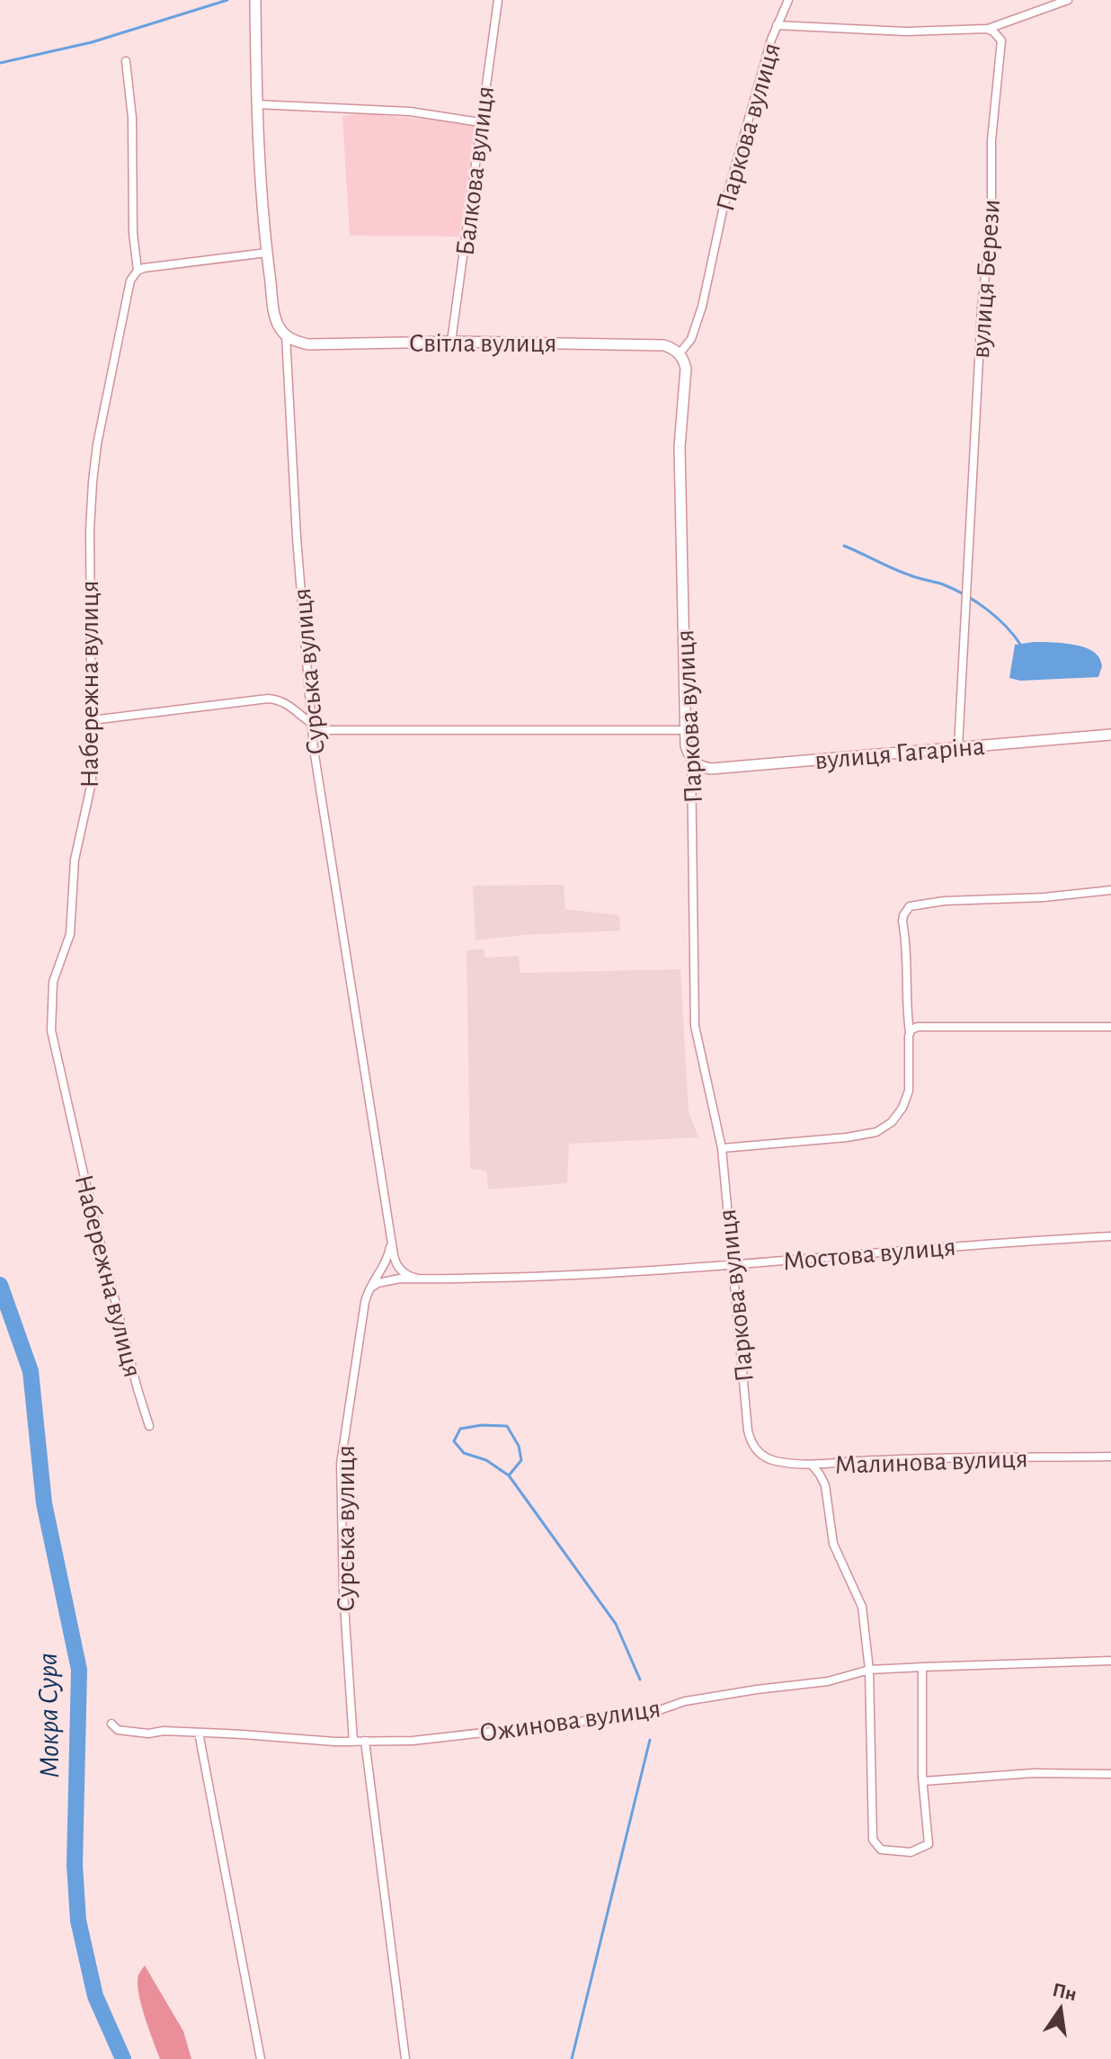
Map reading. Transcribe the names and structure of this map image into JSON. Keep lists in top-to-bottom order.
{
  "streets": {
    "street": [
      "Паркова вулиця",
      "Балкова вулиця",
      "вулиця Берези",
      "Світла вулиця",
      "Сурська вулиця",
      "Набережна вулиця",
      "вулиця Гагаріна",
      "Мостова вулиця",
      "Малинова вулиця",
      "Ожинова вулиця"
    ]
  },
  "crossings": [
    ["Паркова вулиця", "Світла вулиця"],
    ["Паркова вулиця", "вулиця Гагаріна"],
    ["Паркова вулиця", "Мостова вулиця"],
    ["Паркова вулиця", "Малинова вулиця"],
    ["Балкова вулиця", "Світла вулиця"],
    ["вулиця Берези", "вулиця Гагаріна"],
    ["Світла вулиця", "Сурська вулиця"],
    ["Сурська вулиця", "Мостова вулиця"],
    ["Сурська вулиця", "Ожинова вулиця"]
  ],
  "water": ["Мокра Сура"],
  "north": "top"
}
